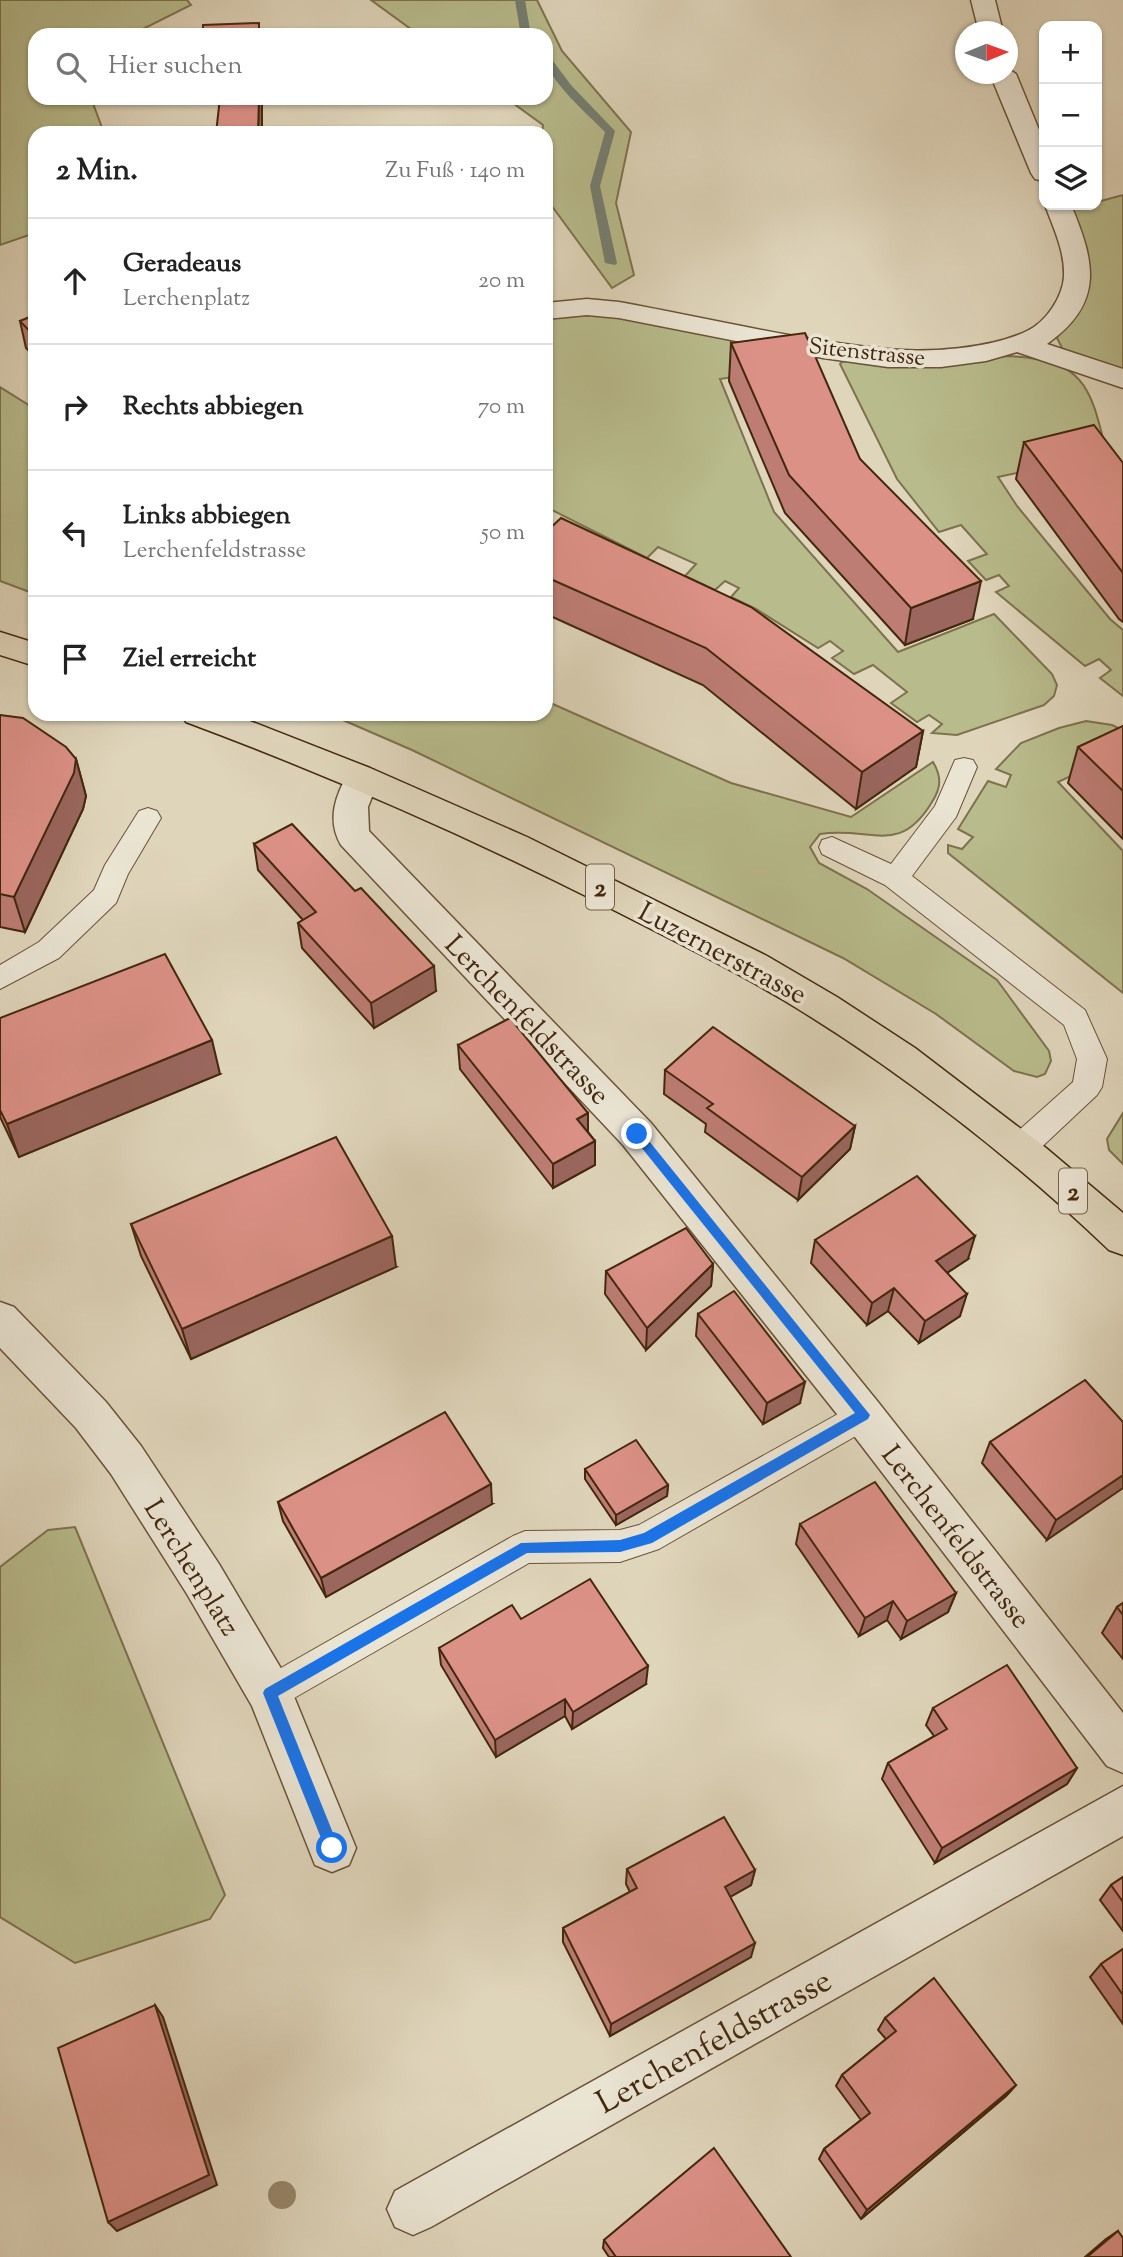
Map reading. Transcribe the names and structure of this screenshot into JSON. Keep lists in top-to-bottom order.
{
  "streets": {
    "main road": ["2", "Luzernerstrasse"],
    "street": ["Sitenstrasse", "Lerchenfeldstrasse", "Lerchenplatz"]
  },
  "crossings": [
    ["Luzernerstrasse", "Lerchenfeldstrasse"]
  ],
  "north": "right",
  "page": {
    "map_buttons": ["+", "−"],
    "search": "Hier suchen",
    "heading": ["2 Min.", "Zu Fuß · 140 m"],
    "list": [
      ["Geradeaus", "Lerchenplatz", "20 m"],
      ["Rechts abbiegen", "70 m"],
      ["Links abbiegen", "Lerchenfeldstrasse", "50 m"],
      "Ziel erreicht"
    ]
  }
}
